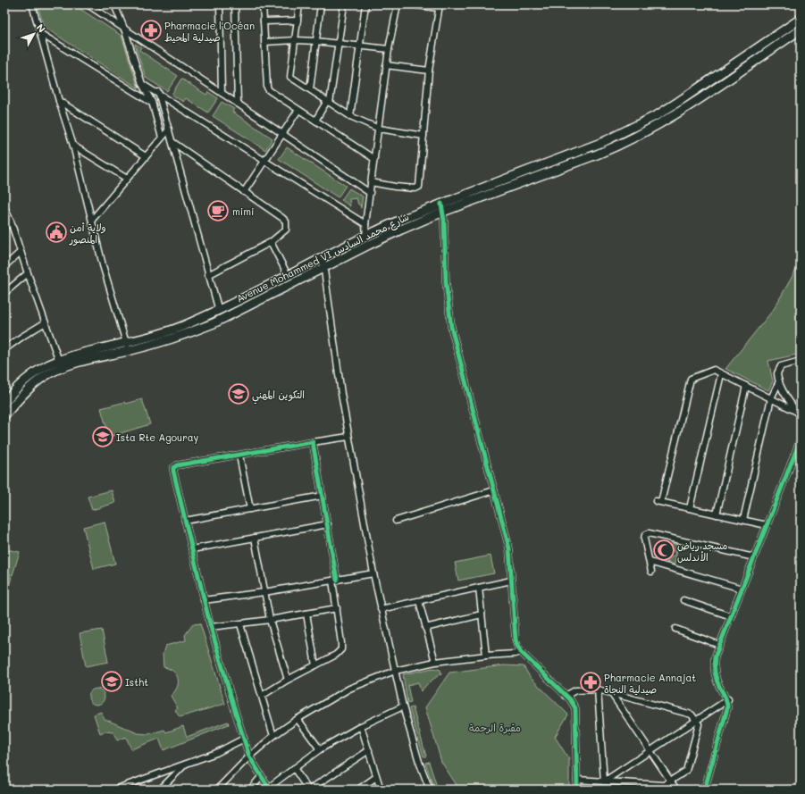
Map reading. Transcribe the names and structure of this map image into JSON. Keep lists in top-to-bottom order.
{
  "streets": {
    "main road": ["Avenue Mohammed VI شارع محمد السادس"]
  },
  "parks": ["مقبرة الرحمة"],
  "places": {
    "pharmacy": ["Pharmacie l'Océan صيدلية المحيط", "Pharmacie Annajat صيدلية النجاة"],
    "cafe": ["mimi"],
    "public building": ["ولاية أمن المنصور"],
    "school or university": ["التكوين المهني", "Ista Rte Agouray", "Istht"],
    "mosque": ["مسجد رياض الأندلس"]
  },
  "north": "top right"
}
